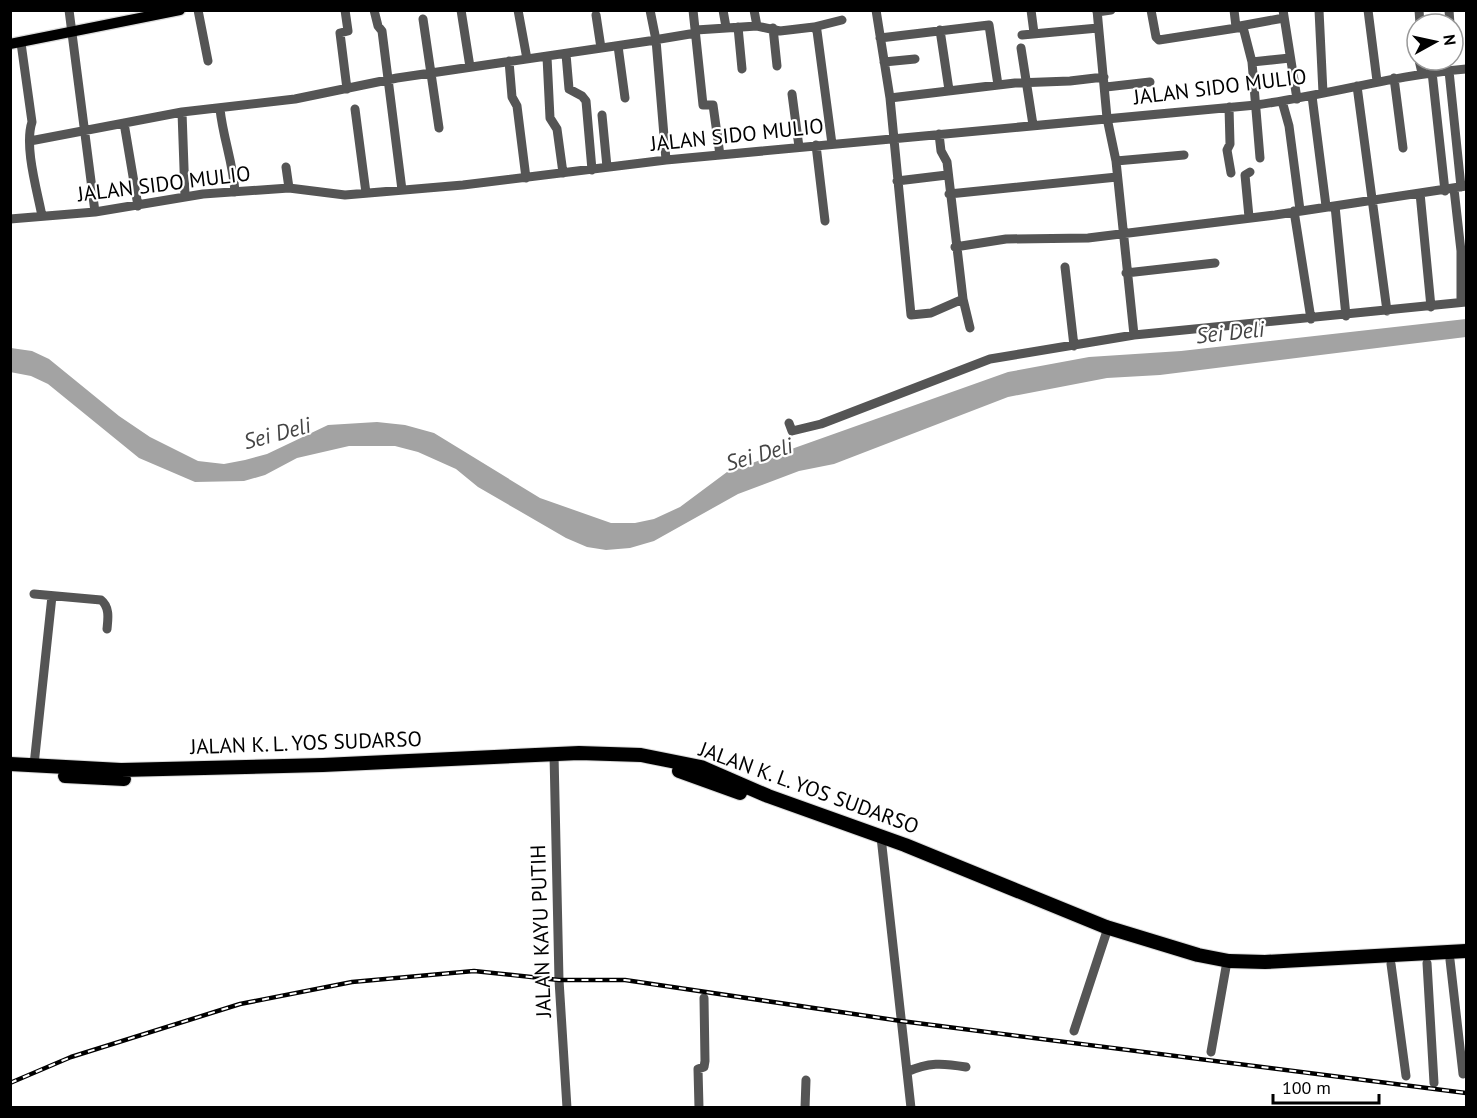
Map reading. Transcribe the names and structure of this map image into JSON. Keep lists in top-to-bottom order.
{
  "streets": {
    "highway": ["JALAN K. L. YOS SUDARSO"],
    "street": ["JALAN SIDO MULIO", "JALAN KAYU PUTIH"]
  },
  "crossings": [
    ["JALAN K. L. YOS SUDARSO", "JALAN KAYU PUTIH"]
  ],
  "water": ["Sei Deli"],
  "scale_bar": "100 m",
  "north": "right"
}
